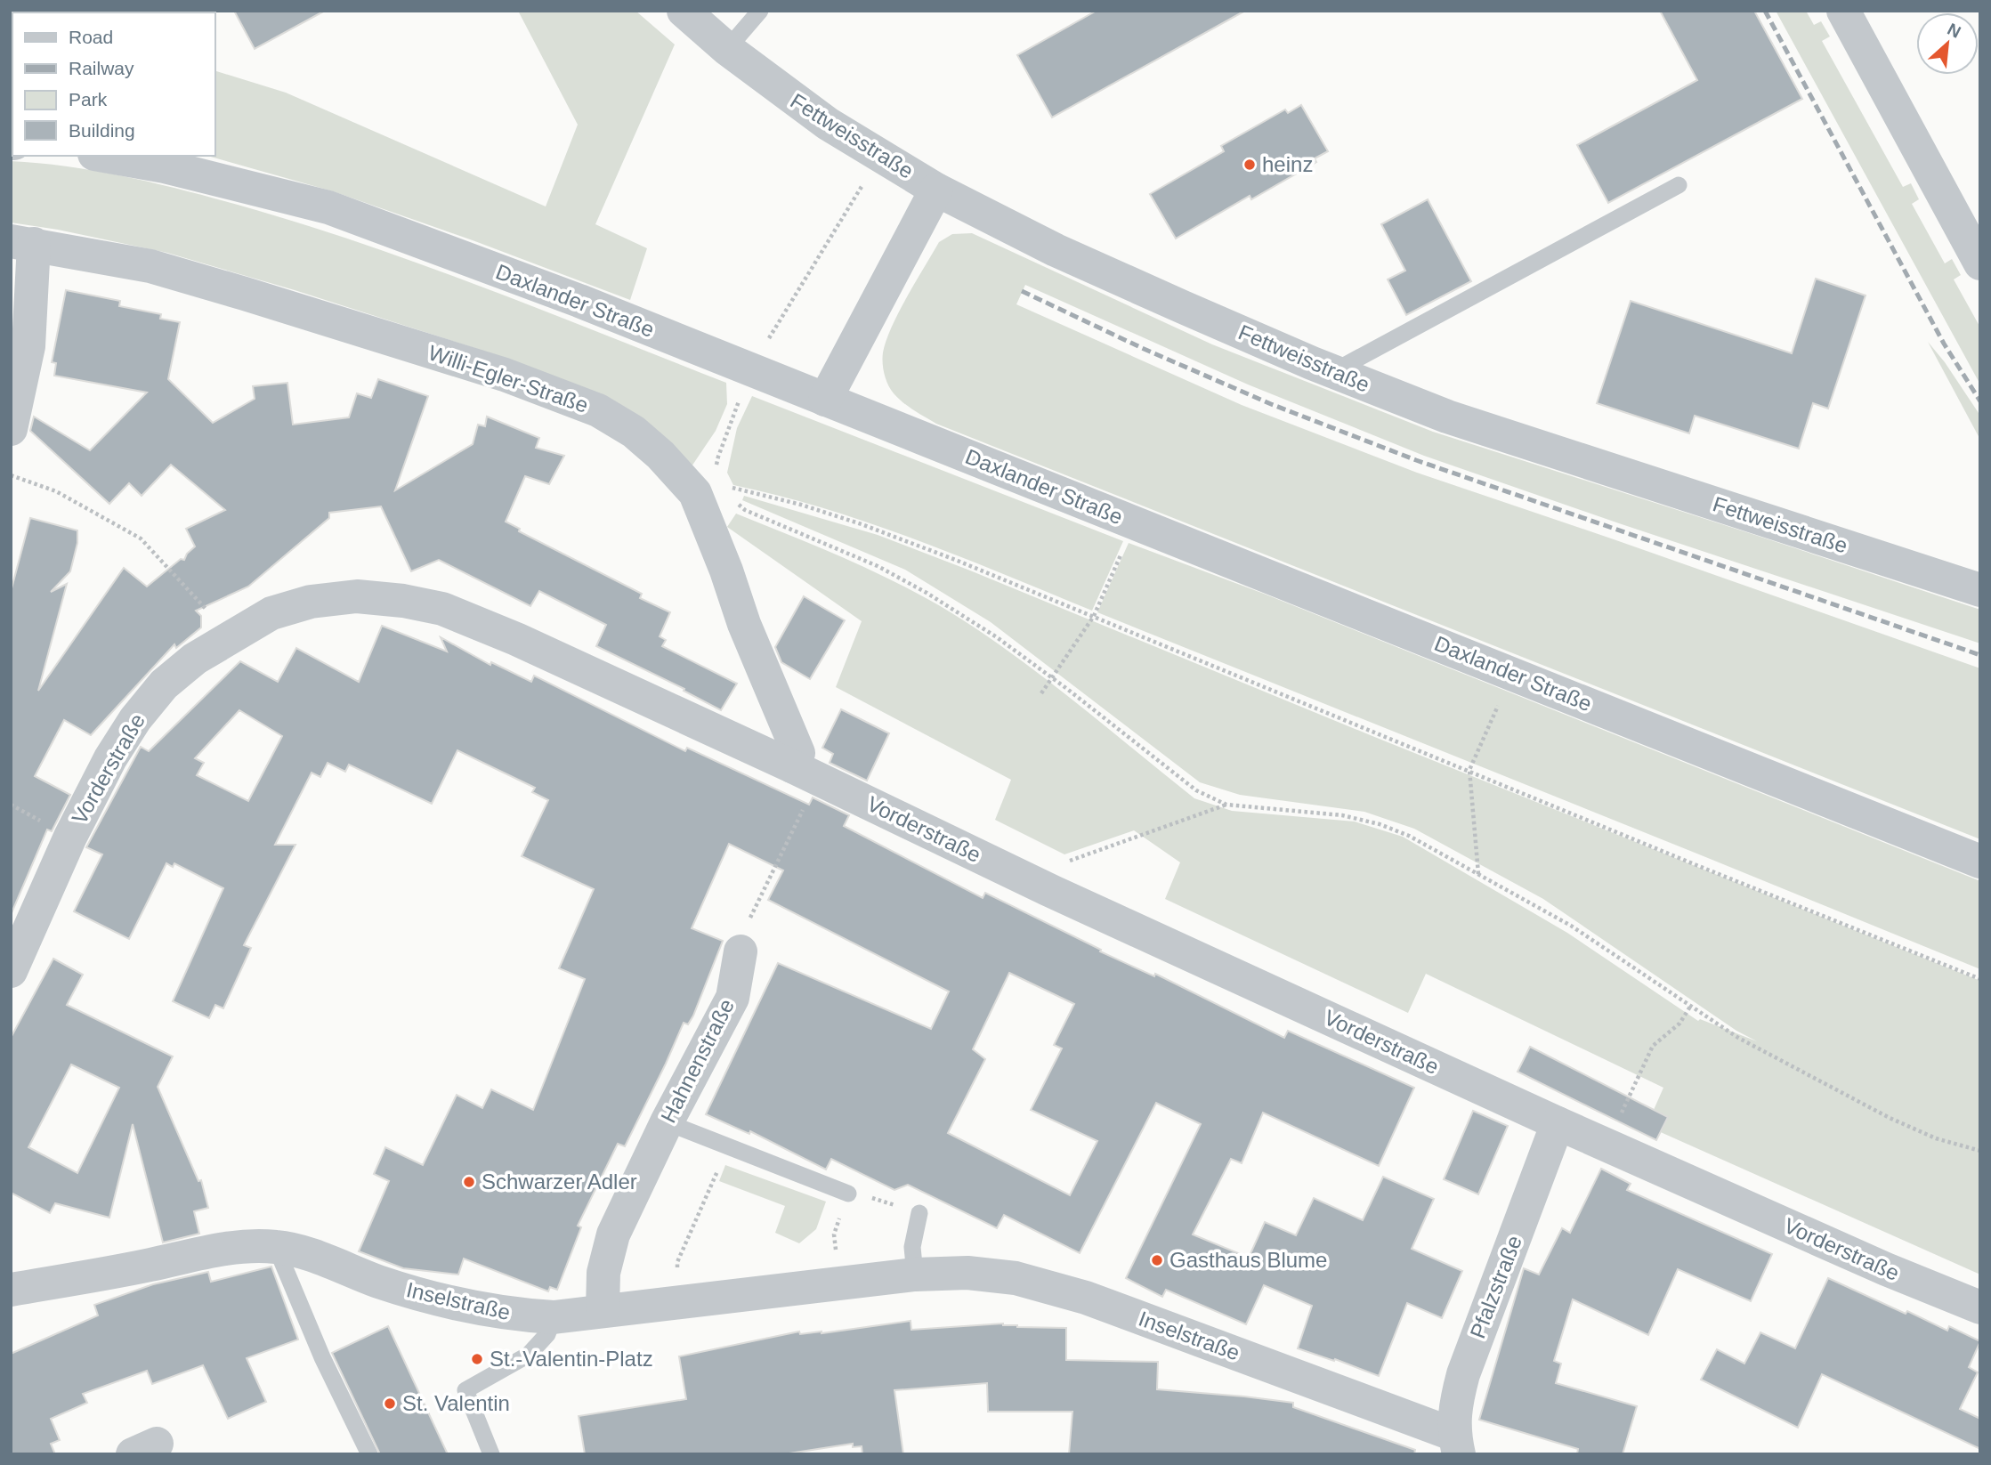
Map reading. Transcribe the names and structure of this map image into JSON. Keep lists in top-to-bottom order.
{
  "streets": {
    "street": [
      "Fettweisstraße",
      "Daxlander Straße",
      "Willi-Egler-Straße",
      "Vorderstraße",
      "Hahnenstraße",
      "Pfalzstraße",
      "Inselstraße"
    ]
  },
  "crossings": [
    ["Willi-Egler-Straße", "Vorderstraße"],
    ["Vorderstraße", "Pfalzstraße"],
    ["Hahnenstraße", "Inselstraße"],
    ["Pfalzstraße", "Inselstraße"]
  ],
  "places": [
    "heinz",
    "Schwarzer Adler",
    "Gasthaus Blume",
    "St.-Valentin-Platz",
    "St. Valentin"
  ],
  "legend": [
    "Road",
    "Railway",
    "Park",
    "Building"
  ],
  "north": "top right"
}
